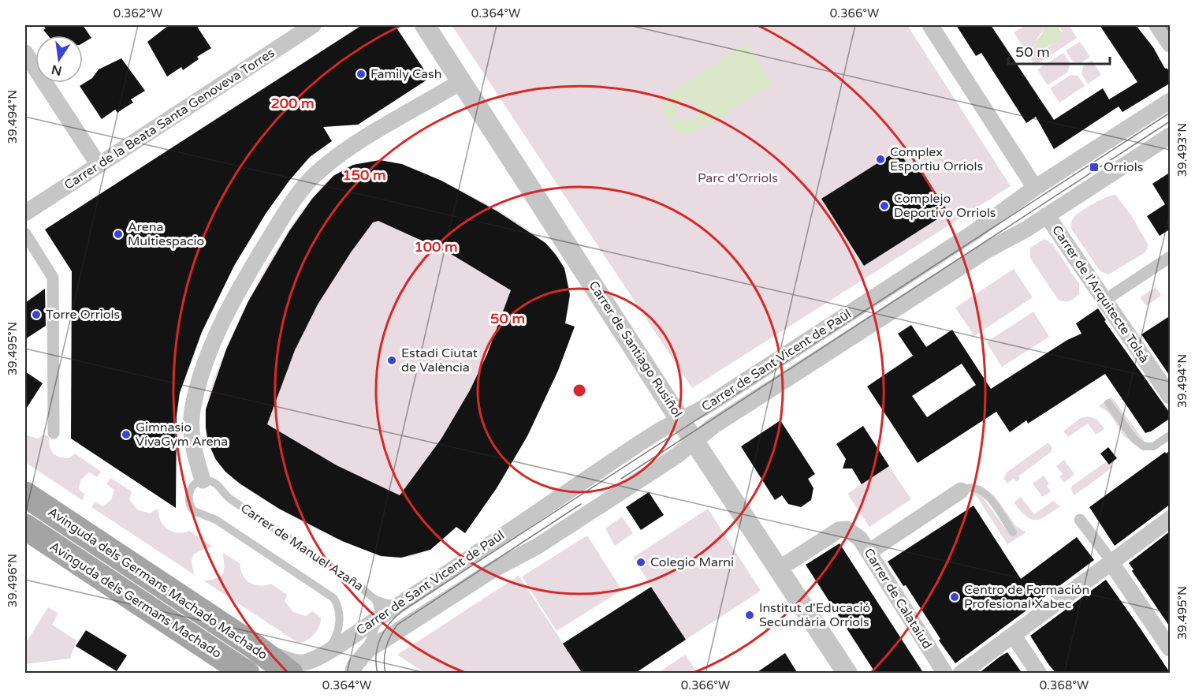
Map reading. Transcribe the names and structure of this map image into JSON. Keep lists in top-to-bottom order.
{
  "streets": {
    "main road": ["Avinguda dels Germans Machado Machado", "Avinguda dels Germans Machado"],
    "street": [
      "Carrer de la Beata Santa Genoveva Torres",
      "Carrer de l'Arquitecte Tolsà",
      "Carrer de Santiago Rusiñol",
      "Carrer de Sant Vicent de Paül",
      "Carrer de Calataiud"
    ],
    "lane": ["Carrer de Manuel Azaña"]
  },
  "crossings": [
    ["Carrer de l'Arquitecte Tolsà", "Carrer de Sant Vicent de Paül"],
    ["Carrer de Santiago Rusiñol", "Carrer de Sant Vicent de Paül"],
    ["Carrer de Santiago Rusiñol", "Carrer de Calataiud"],
    ["Carrer de Sant Vicent de Paül", "Carrer de Manuel Azaña"],
    ["Carrer de Sant Vicent de Paül", "Avinguda dels Germans Machado Machado"]
  ],
  "parks": ["Parc d'Orriols"],
  "places": {
    "other": [
      "Family Cash",
      "Complex Esportiu Orriols",
      "Complejo Deportivo Orriols",
      "Arena Multiespacio",
      "Torre Orriols",
      "Estadi Ciutat de València",
      "Gimnasio VivaGym Arena",
      "Colegio Marni",
      "Centro de Formación Profesional Xabec",
      "Institut d'Educació Secundària Orriols"
    ],
    "transit": ["Orriols"]
  },
  "scale_bar": "50 m",
  "north": "bottom",
  "coordinates": [
    "0.362°W",
    "0.364°W",
    "0.366°W",
    "39.494°N",
    "39.493°N",
    "39.495°N",
    "39.496°N",
    "0.368°W"
  ],
  "rings": [
    "200 m",
    "150 m",
    "100 m",
    "50 m"
  ]
}
